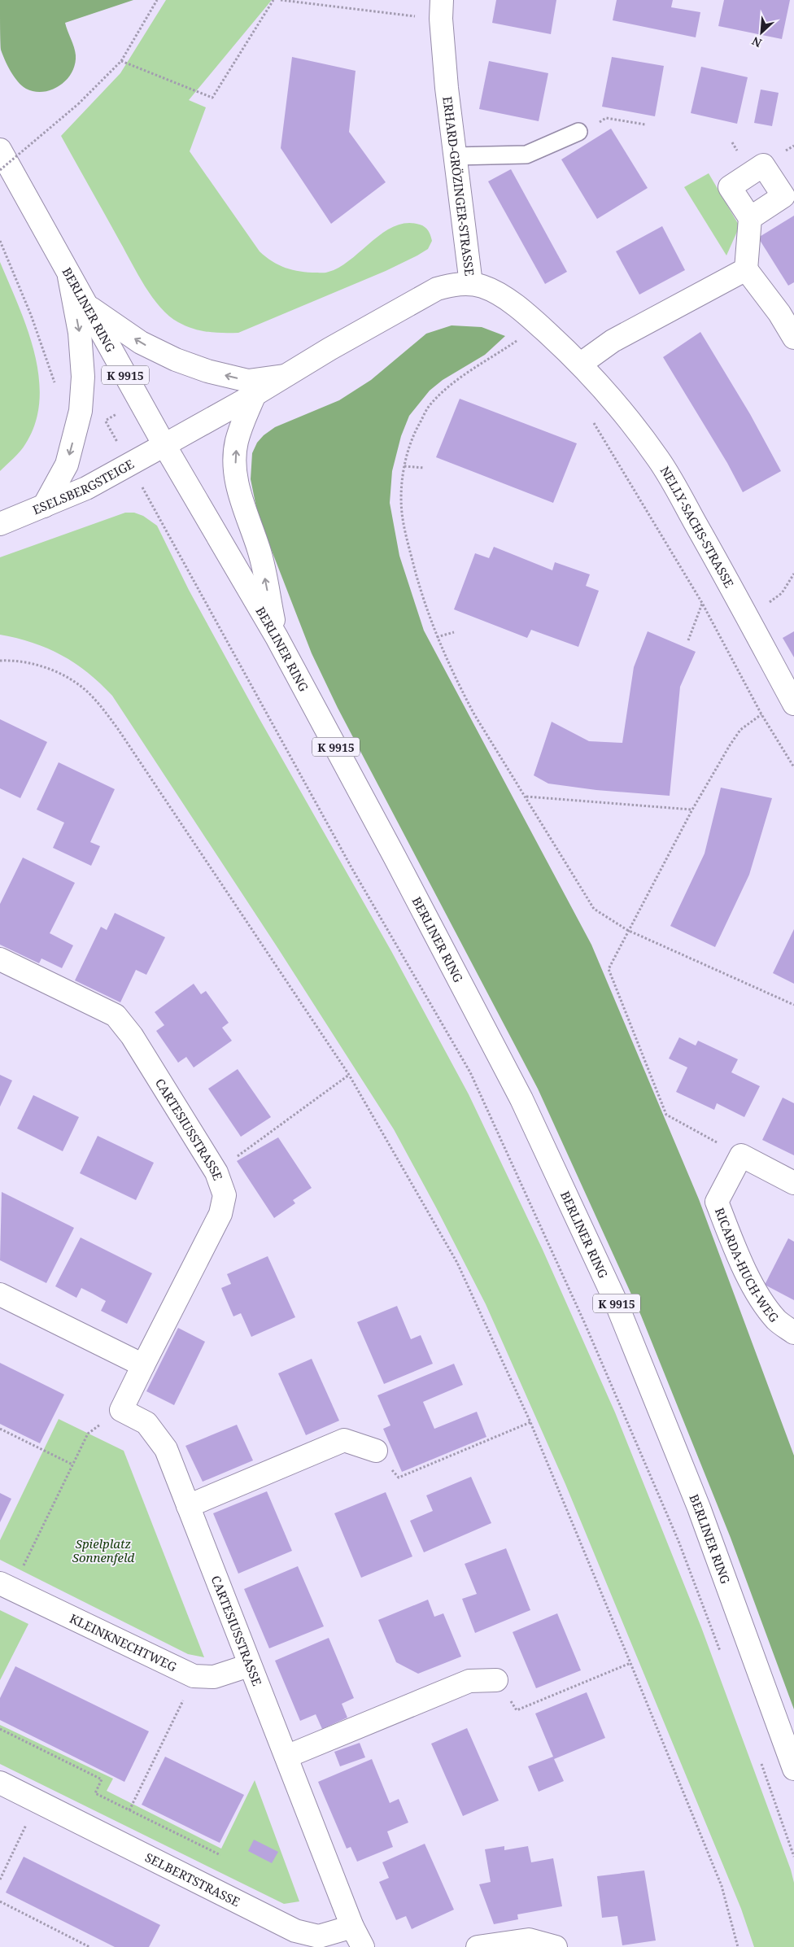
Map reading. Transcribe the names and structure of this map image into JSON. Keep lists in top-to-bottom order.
{
  "streets": {
    "street": [
      "ERHARD-GRÖZINGER-STRASSE",
      "BERLINER RING",
      "K 9915",
      "ESELSBERGSTEIGE",
      "NELLY-SACHS-STRASSE",
      "CARTESIUSSTRASSE",
      "RICARDA-HUCH-WEG",
      "KLEINKNECHTWEG",
      "SELBERTSTRASSE"
    ]
  },
  "crossings": [
    ["ERHARD-GRÖZINGER-STRASSE", "ESELSBERGSTEIGE"],
    ["ERHARD-GRÖZINGER-STRASSE", "NELLY-SACHS-STRASSE"],
    ["BERLINER RING", "ESELSBERGSTEIGE"],
    ["CARTESIUSSTRASSE", "KLEINKNECHTWEG"],
    ["CARTESIUSSTRASSE", "SELBERTSTRASSE"]
  ],
  "parks": ["Spielplatz Sonnenfeld"],
  "north": "bottom left"
}
